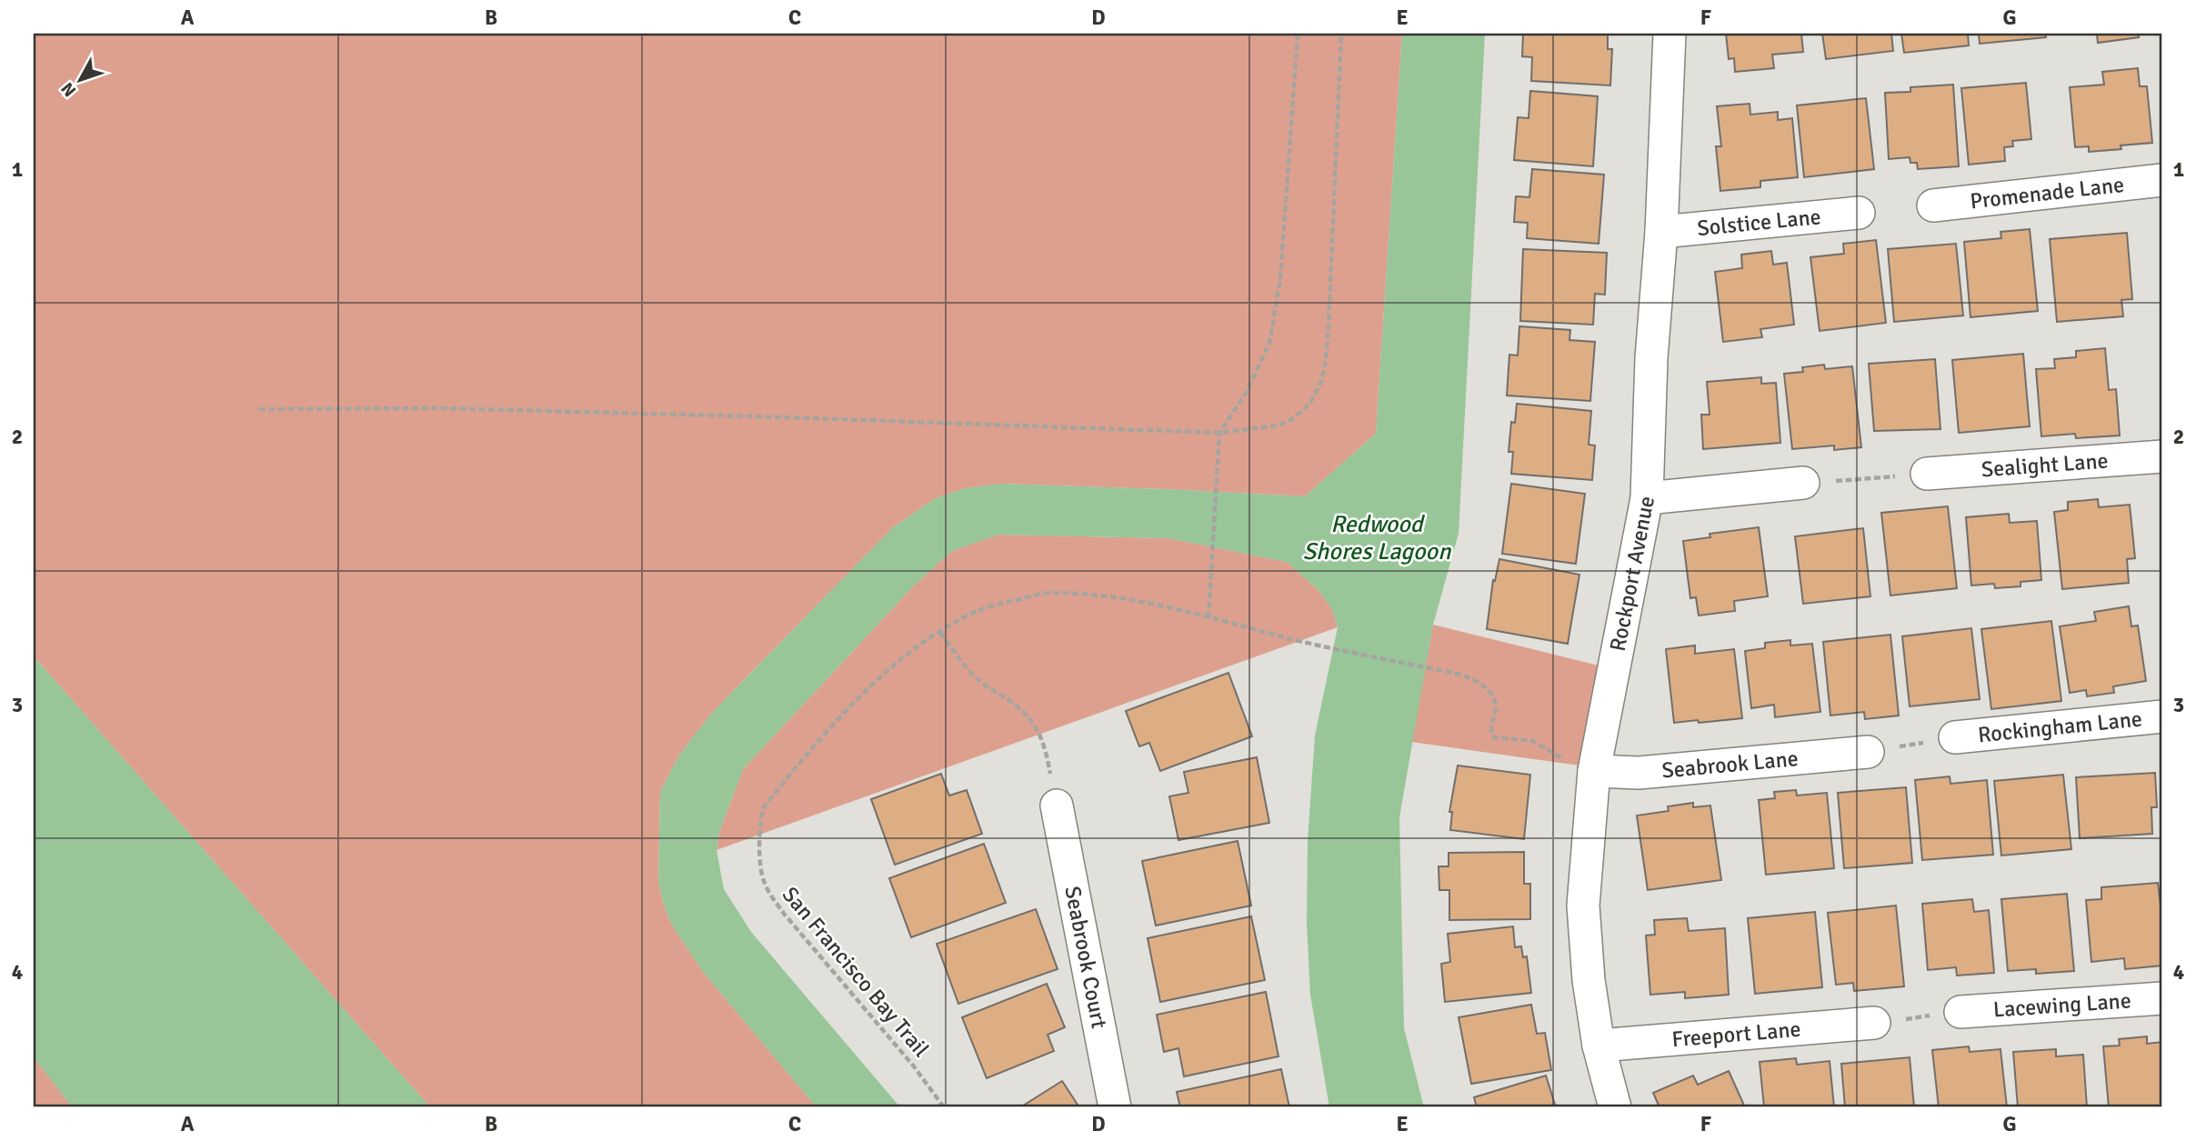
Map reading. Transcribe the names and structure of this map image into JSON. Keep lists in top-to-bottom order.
{
  "streets": {
    "street": [
      "Promenade Lane",
      "Solstice Lane",
      "Sealight Lane",
      "Rockport Avenue",
      "Rockingham Lane",
      "Seabrook Lane",
      "Seabrook Court",
      "Lacewing Lane",
      "Freeport Lane"
    ],
    "path": ["San Francisco Bay Trail"]
  },
  "crossings": [
    ["Solstice Lane", "Rockport Avenue"],
    ["Rockport Avenue", "Seabrook Lane"],
    ["Rockport Avenue", "San Francisco Bay Trail"],
    ["Rockport Avenue", "Freeport Lane"],
    ["Seabrook Lane", "San Francisco Bay Trail"]
  ],
  "water": ["Redwood Shores Lagoon"],
  "north": "bottom left",
  "grid": {
    "columns": [
      "A",
      "B",
      "C",
      "D",
      "E",
      "F",
      "G"
    ],
    "rows": [
      "1",
      "2",
      "3",
      "4"
    ]
  }
}
